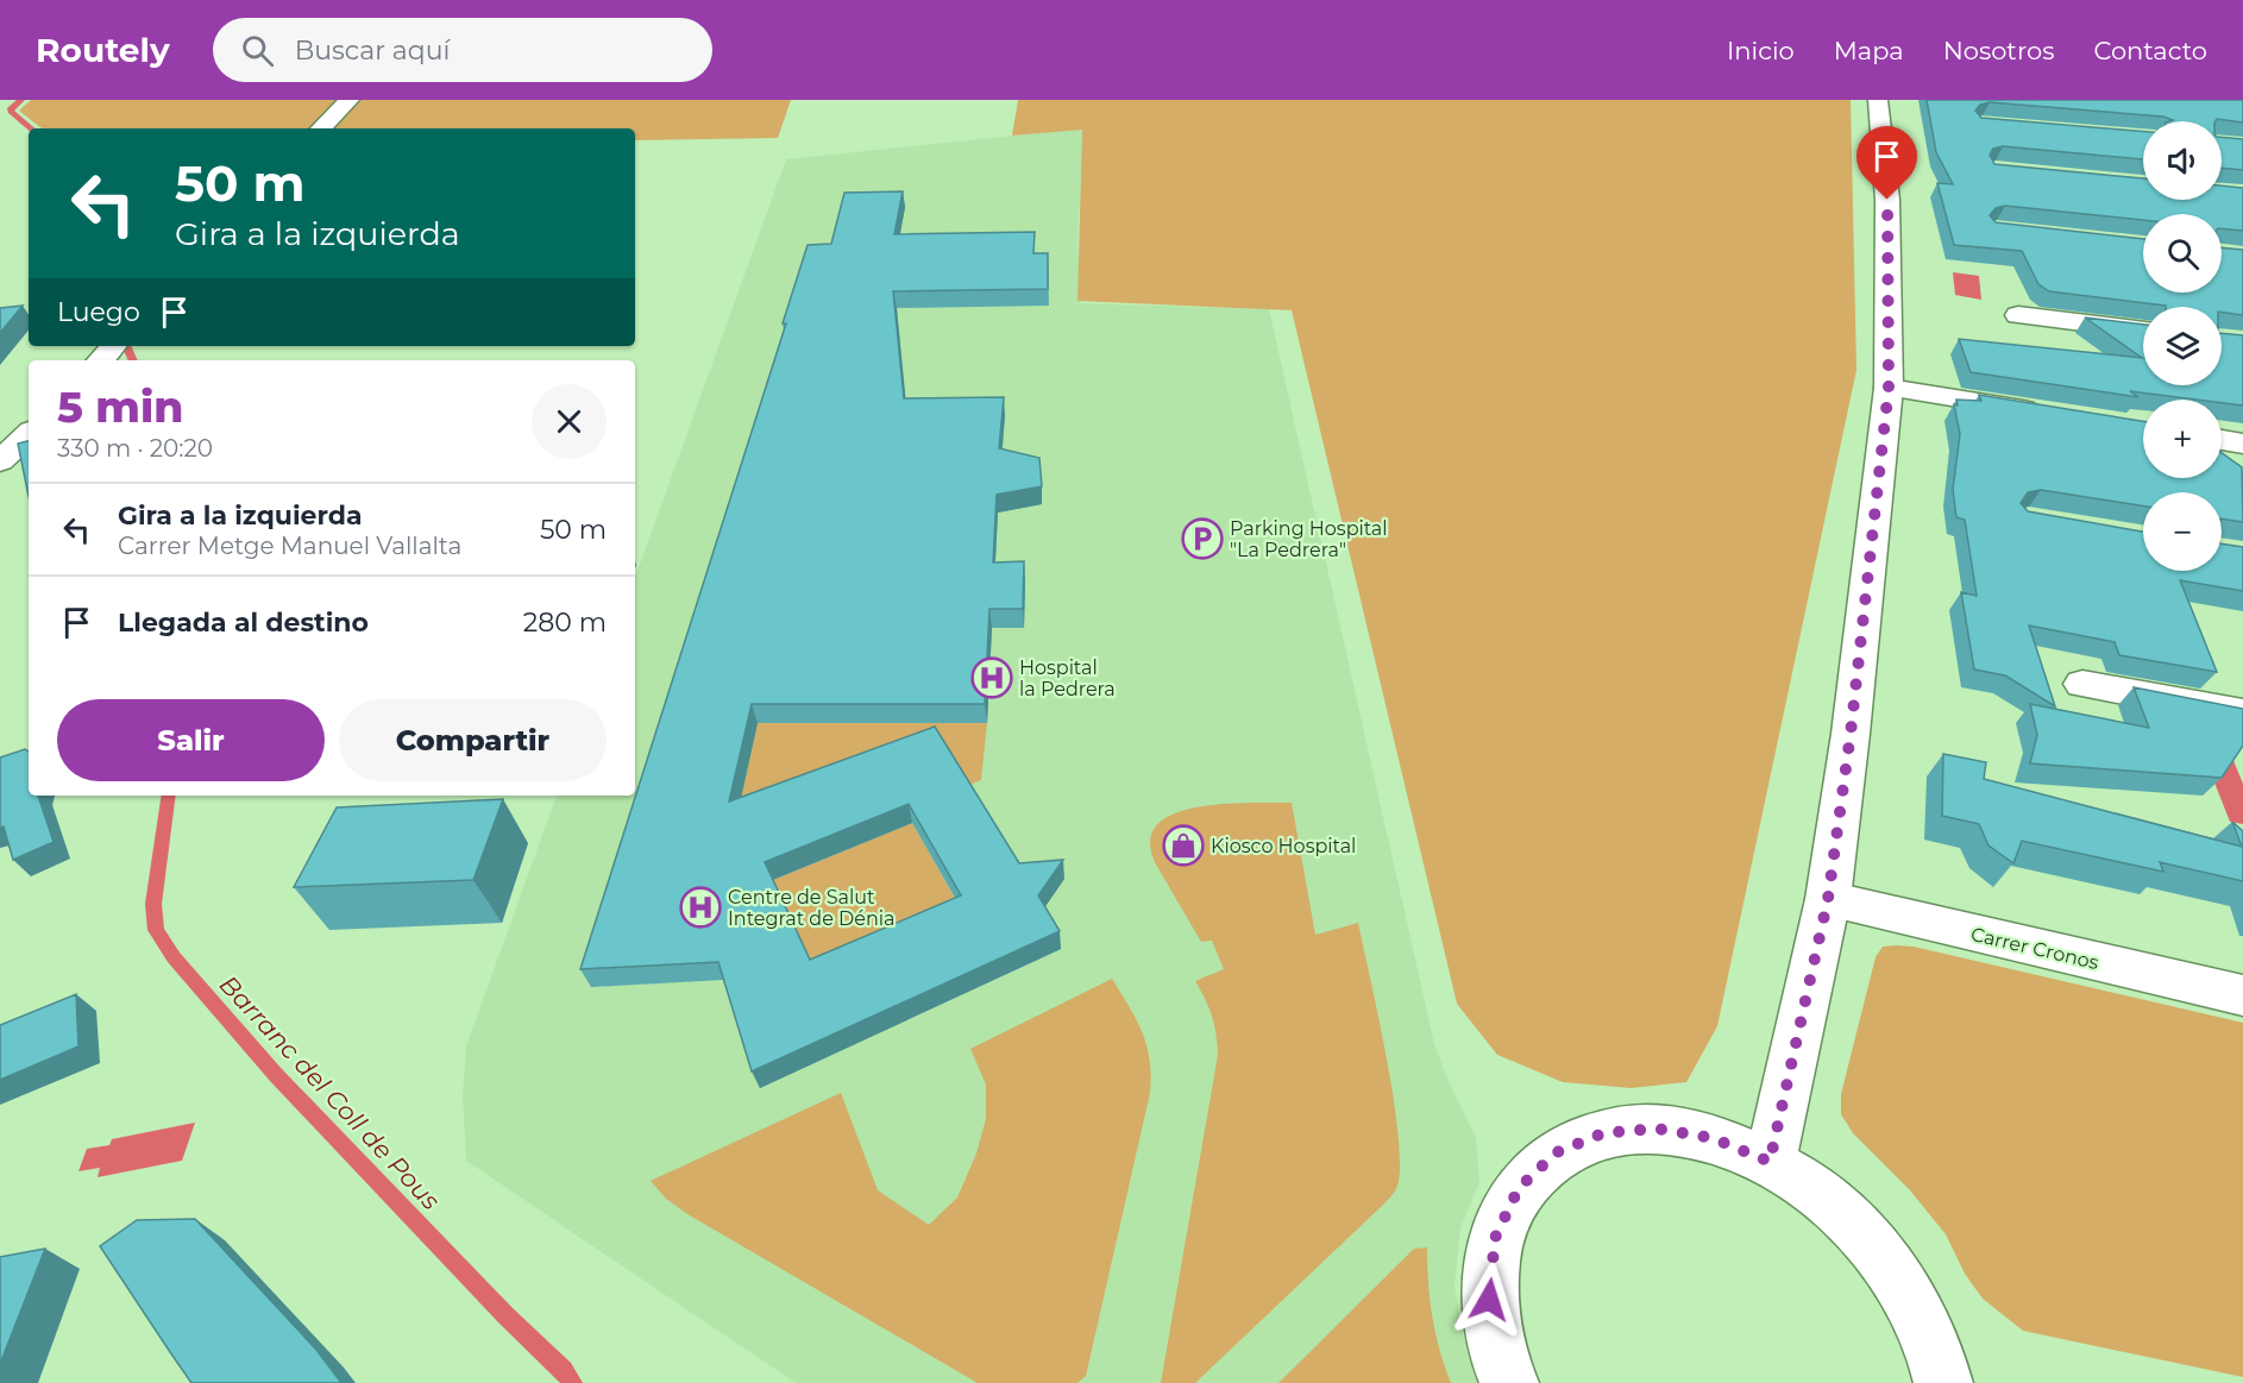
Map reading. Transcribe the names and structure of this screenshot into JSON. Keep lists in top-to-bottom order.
{
  "streets": {
    "street": ["Carrer Cronos"]
  },
  "water": ["Barranc del Coll de Pous"],
  "places": {
    "parking": ["Parking Hospital \"La Pedrera\""],
    "hospital": ["Hospital la Pedrera", "Centre de Salut Integrat de Dénia"],
    "shop": ["Kiosco Hospital"]
  },
  "page": {
    "header": "Routely",
    "search": "Buscar aquí",
    "nav": [
      "Inicio",
      "Mapa",
      "Nosotros",
      "Contacto"
    ],
    "map_buttons": ["+", "−"],
    "turn": ["50 m", "Gira a la izquierda"],
    "then": "Luego",
    "heading": ["5 min", "330 m · 20:20"],
    "list": [
      {
        "name": "Gira a la izquierda",
        "note": "Carrer Metge Manuel Vallalta",
        "value": "50 m"
      },
      {
        "name": "Llegada al destino",
        "value": "280 m"
      }
    ],
    "buttons": ["Salir", "Compartir"]
  }
}
